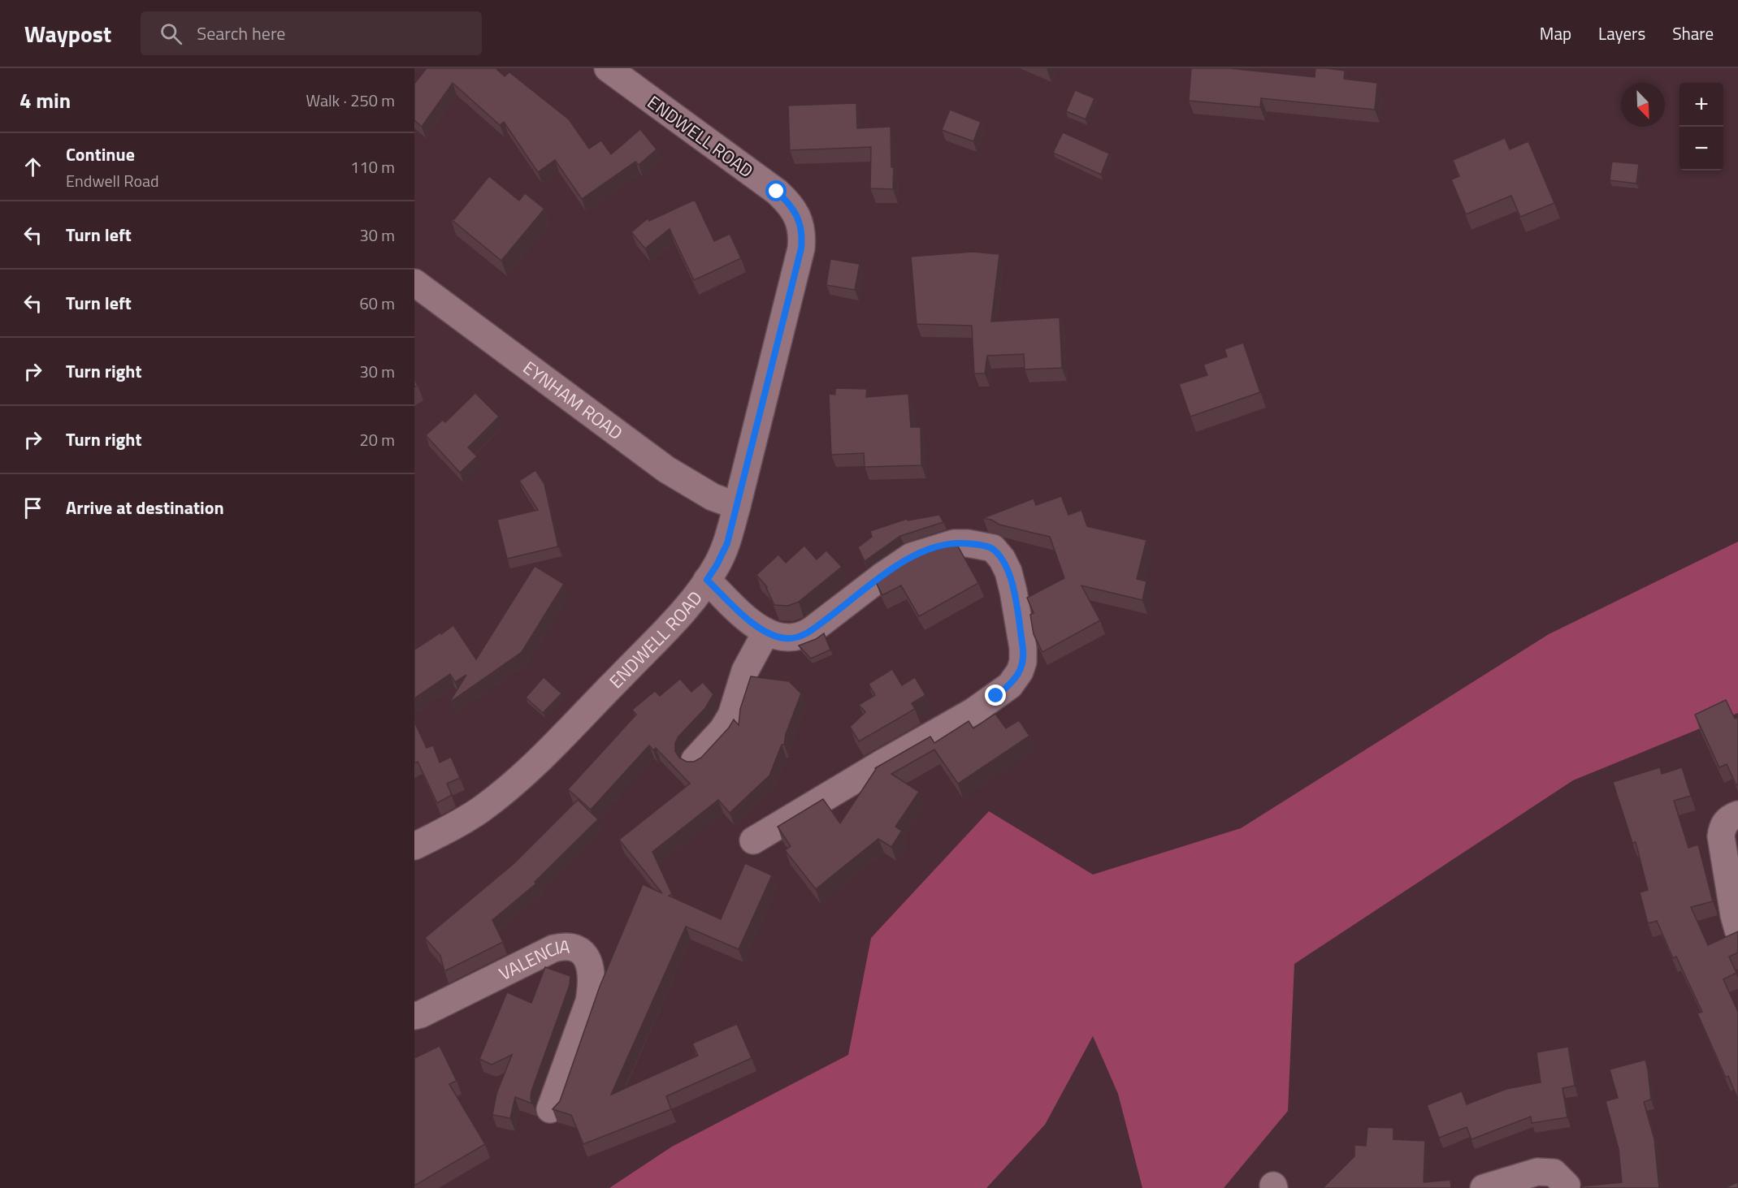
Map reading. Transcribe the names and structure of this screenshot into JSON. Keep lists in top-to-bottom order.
{
  "streets": {
    "street": ["ENDWELL ROAD", "EYNHAM ROAD", "VALENCIA"]
  },
  "crossings": [
    ["ENDWELL ROAD", "EYNHAM ROAD"]
  ],
  "north": "bottom right",
  "page": {
    "header": "Waypost",
    "search": "Search here",
    "nav": ["Map", "Layers", "Share"],
    "heading": ["4 min", "Walk · 250 m"],
    "map_buttons": ["+", "−"],
    "list": [
      ["Continue", "Endwell Road", "110 m"],
      ["Turn left", "30 m"],
      ["Turn left", "60 m"],
      ["Turn right", "30 m"],
      ["Turn right", "20 m"],
      "Arrive at destination"
    ]
  }
}
